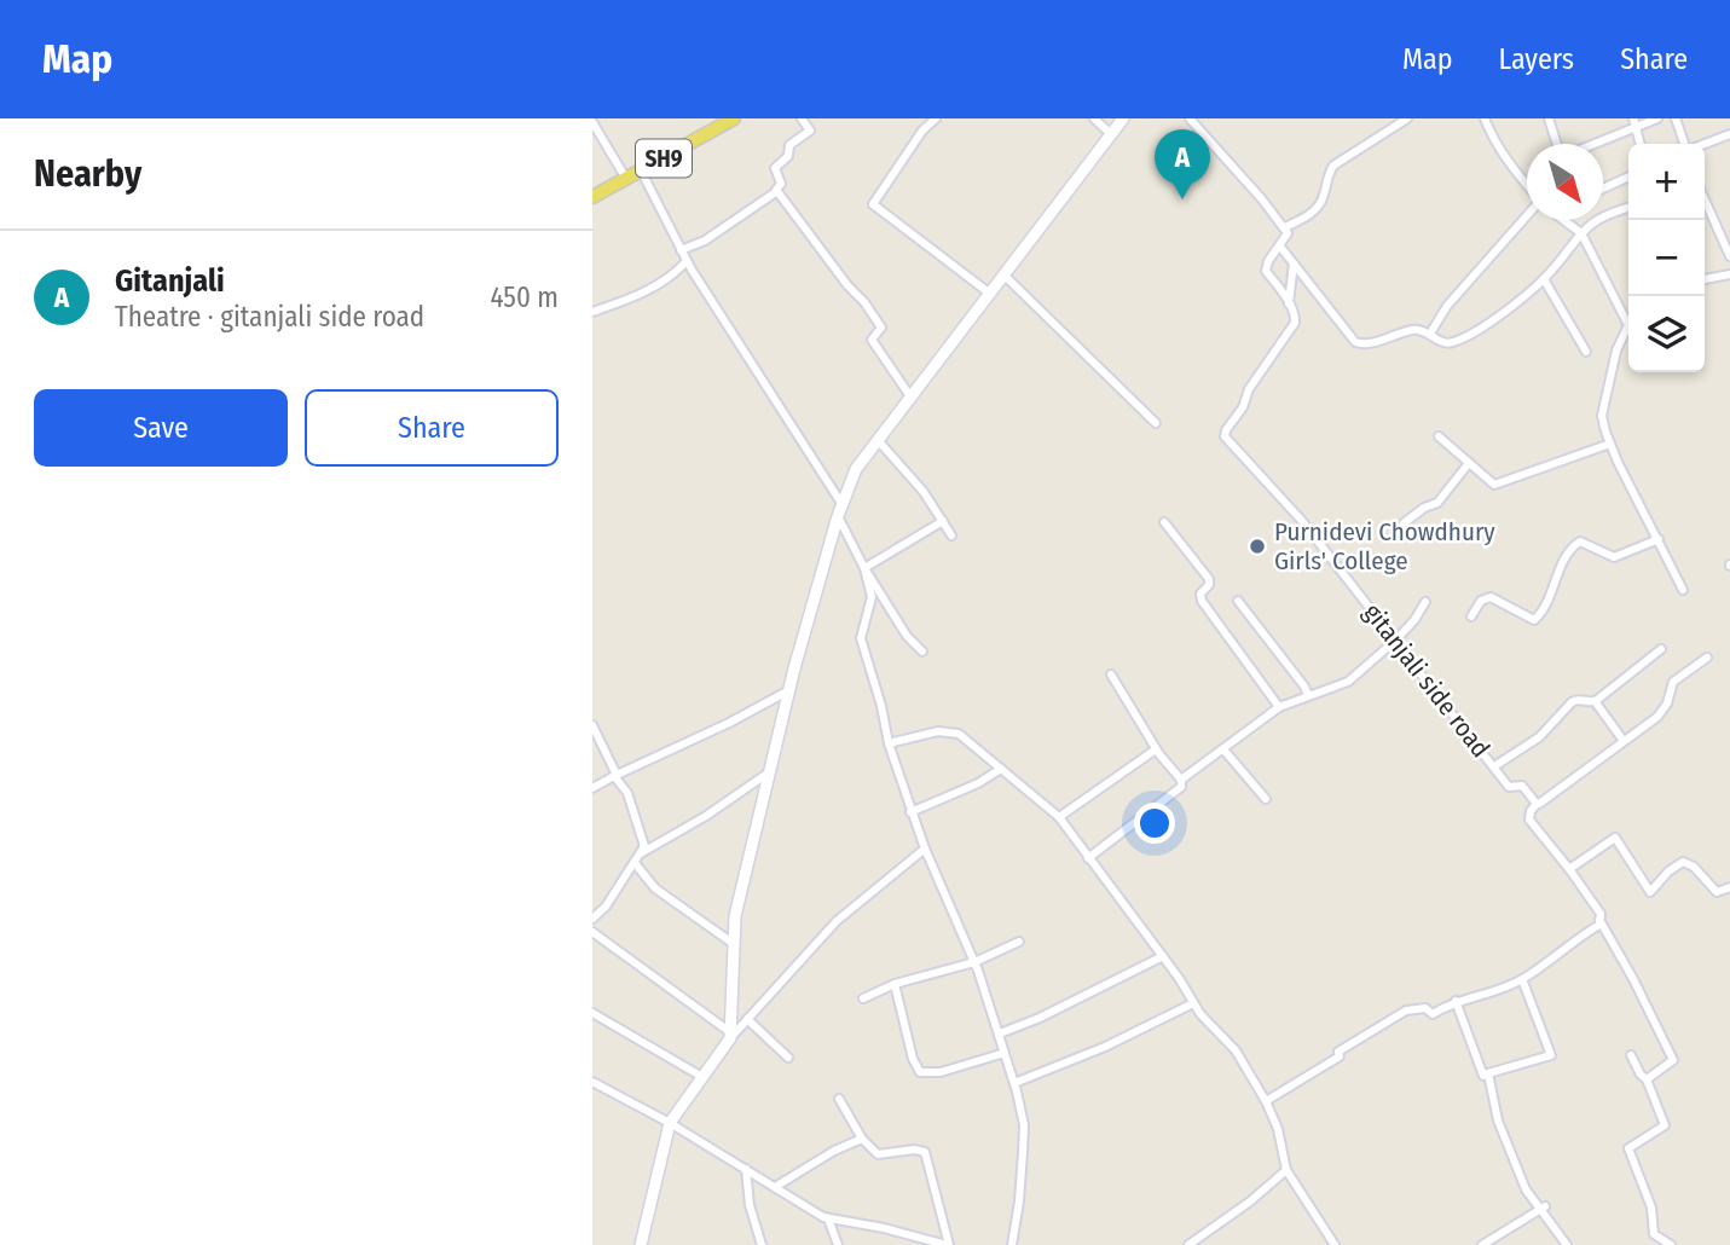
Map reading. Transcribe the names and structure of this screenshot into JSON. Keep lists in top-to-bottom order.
{
  "streets": {
    "main road": ["SH9"],
    "street": ["gitanjali side road"]
  },
  "places": ["Purnidevi Chowdhury Girls' College"],
  "north": "bottom right",
  "page": {
    "header": "Map",
    "nav": ["Map", "Layers", "Share"],
    "heading": "Nearby",
    "pins": "A",
    "map_buttons": ["+", "−"],
    "list": [
      {
        "mark": "A",
        "name": "Gitanjali",
        "note": "Theatre · gitanjali side road",
        "value": "450 m"
      }
    ],
    "buttons": ["Save", "Share"]
  }
}
